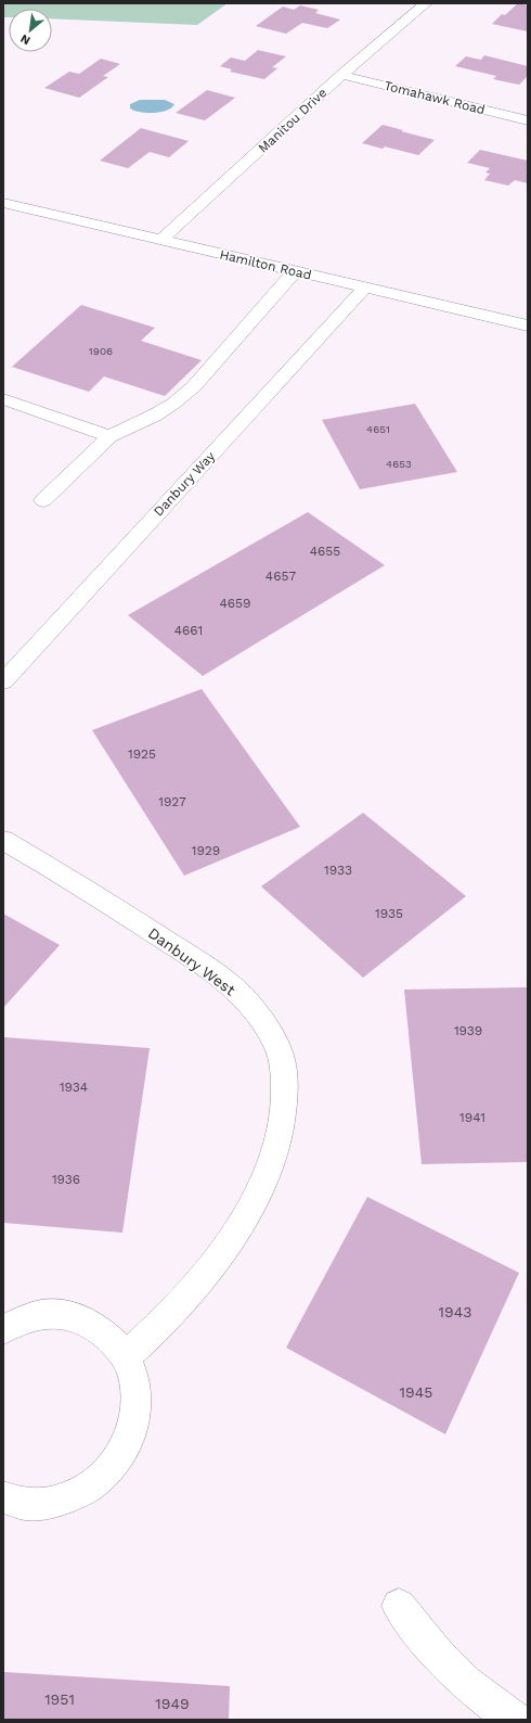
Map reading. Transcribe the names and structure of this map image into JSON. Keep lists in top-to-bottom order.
{
  "streets": {
    "street": [
      "Tomahawk Road",
      "Manitou Drive",
      "Hamilton Road",
      "Danbury Way",
      "Danbury West"
    ]
  },
  "crossings": [
    ["Tomahawk Road", "Manitou Drive"],
    ["Manitou Drive", "Hamilton Road"],
    ["Hamilton Road", "Danbury Way"]
  ],
  "house_numbers": [
    "1906",
    "4651",
    "4653",
    "4655",
    "4657",
    "4659",
    "4661",
    "1925",
    "1927",
    "1929",
    "1933",
    "1935",
    "1939",
    "1934",
    "1941",
    "1936",
    "1943",
    "1945",
    "1951",
    "1949"
  ],
  "north": "bottom left"
}
